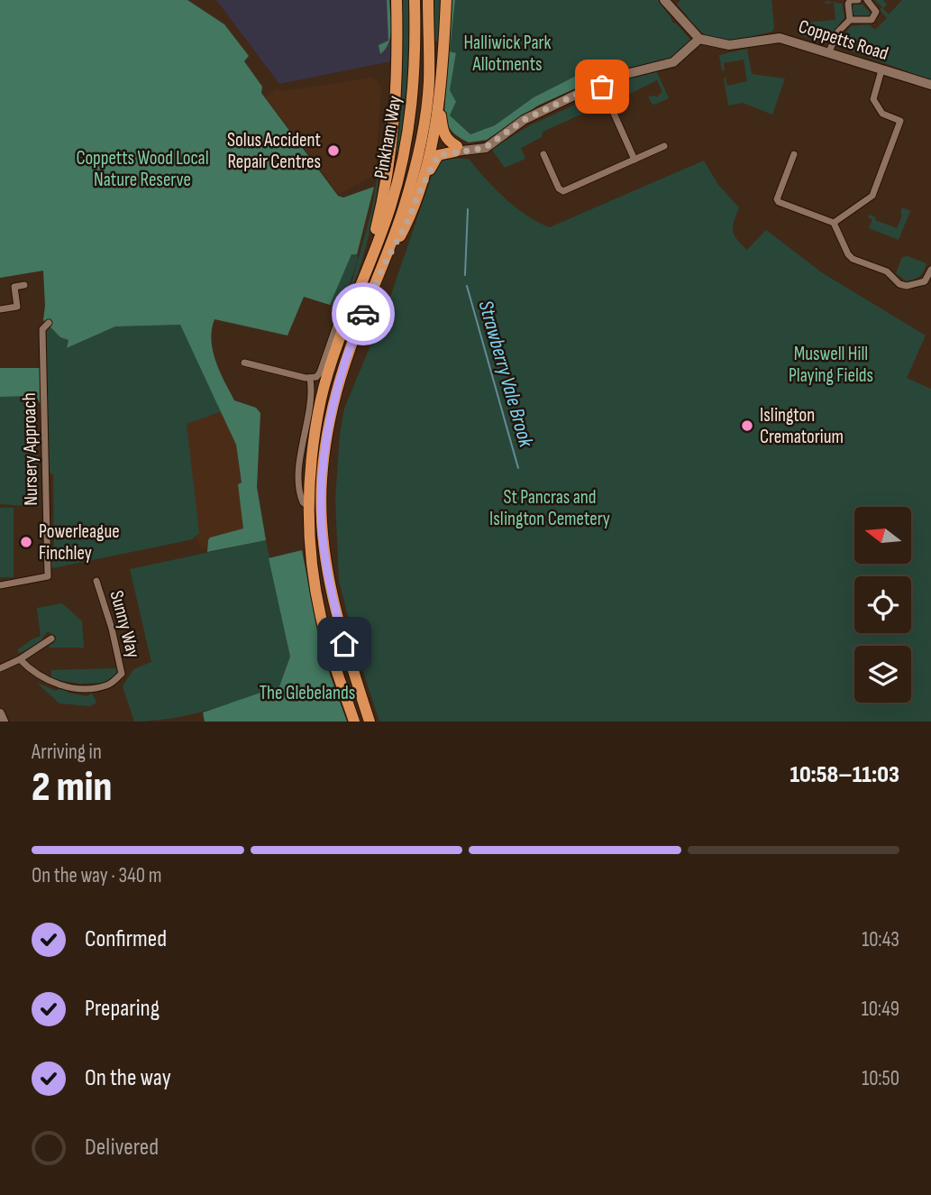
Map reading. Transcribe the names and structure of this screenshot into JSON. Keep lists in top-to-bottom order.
{
  "streets": {
    "highway": ["Pinkham Way"],
    "street": ["Coppetts Road", "Nursery Approach", "Sunny Way"]
  },
  "water": ["Strawberry Vale Brook"],
  "parks": [
    "Halliwick Park Allotments",
    "Coppetts Wood Local Nature Reserve",
    "Muswell Hill Playing Fields",
    "St Pancras and Islington Cemetery",
    "The Glebelands"
  ],
  "places": ["Solus Accident Repair Centres", "Islington Crematorium", "Powerleague Finchley"],
  "north": "left",
  "page": {
    "heading": ["2 min", "Arriving in", "10:58–11:03"],
    "bar": "On the way · 340 m",
    "list": [
      ["Confirmed", "10:43"],
      ["Preparing", "10:49"],
      ["On the way", "10:50"],
      "Delivered"
    ]
  }
}
